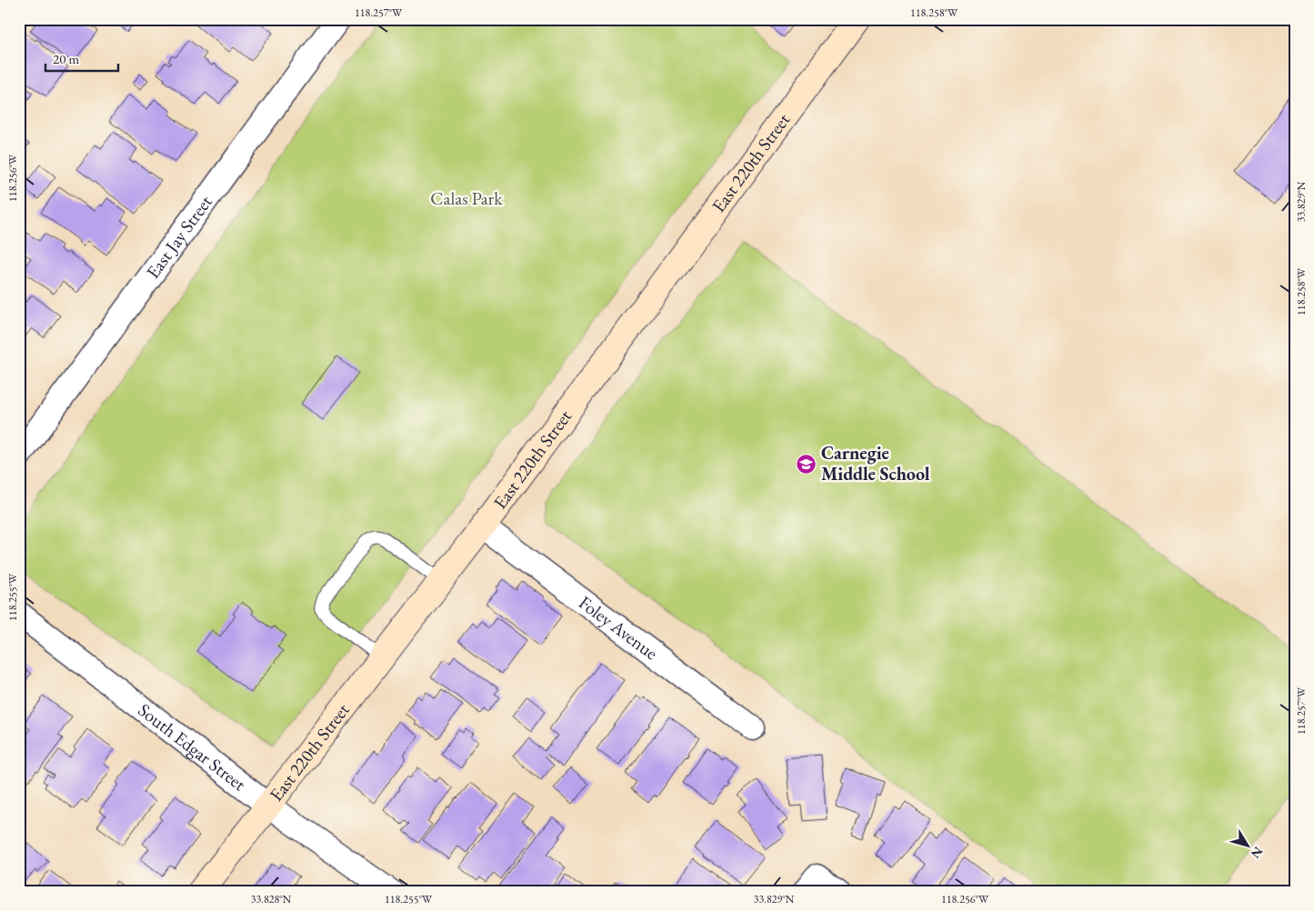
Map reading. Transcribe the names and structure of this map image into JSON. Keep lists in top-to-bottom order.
{
  "streets": {
    "street": [
      "East 220th Street",
      "East Jay Street",
      "Foley Avenue",
      "South Edgar Street"
    ]
  },
  "crossings": [
    ["East 220th Street", "Foley Avenue"],
    ["East 220th Street", "South Edgar Street"]
  ],
  "parks": ["Calas Park"],
  "places": {
    "school or university": ["Carnegie Middle School"]
  },
  "scale_bar": "20 m",
  "north": "bottom right",
  "coordinates": [
    "118.257°W",
    "118.258°W",
    "118.256°W",
    "33.829°N",
    "118.255°W",
    "33.828°N"
  ]
}
